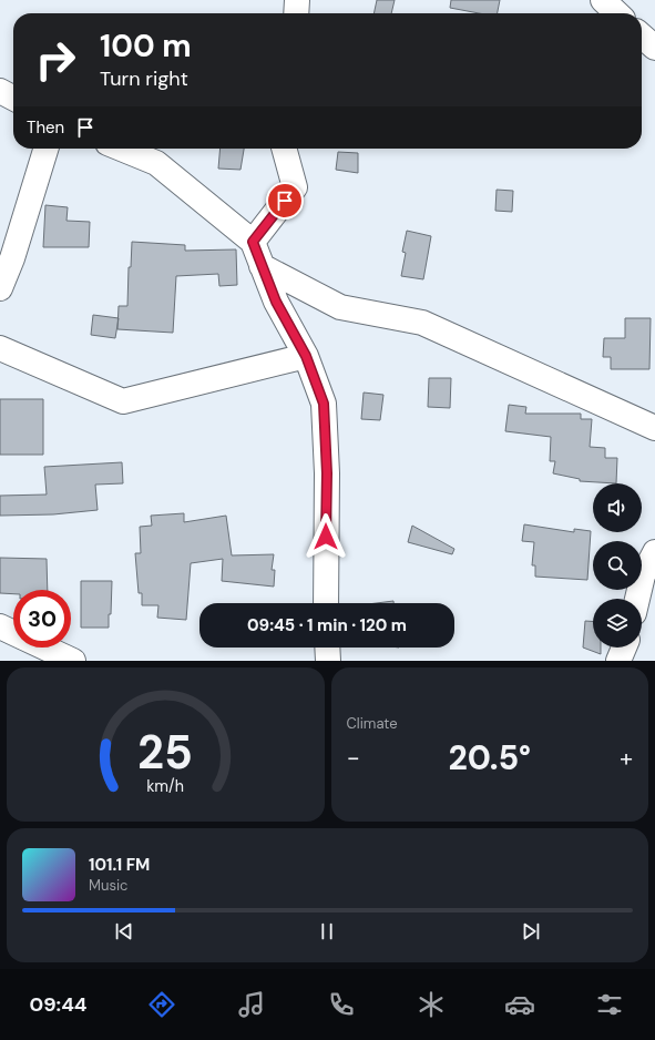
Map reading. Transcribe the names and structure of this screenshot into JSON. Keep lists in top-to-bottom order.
{
  "page": {
    "turn": ["100 m", "Turn right"],
    "then": "Then",
    "limit": "30",
    "trip": "09:45 · 1 min · 120 m",
    "tile": "Climate",
    "heat": ["−", "20.5°", "+"],
    "song": ["101.1 FM", "Music"],
    "tabs": "09:44",
    "gauge": ["25", "km/h"]
  }
}
